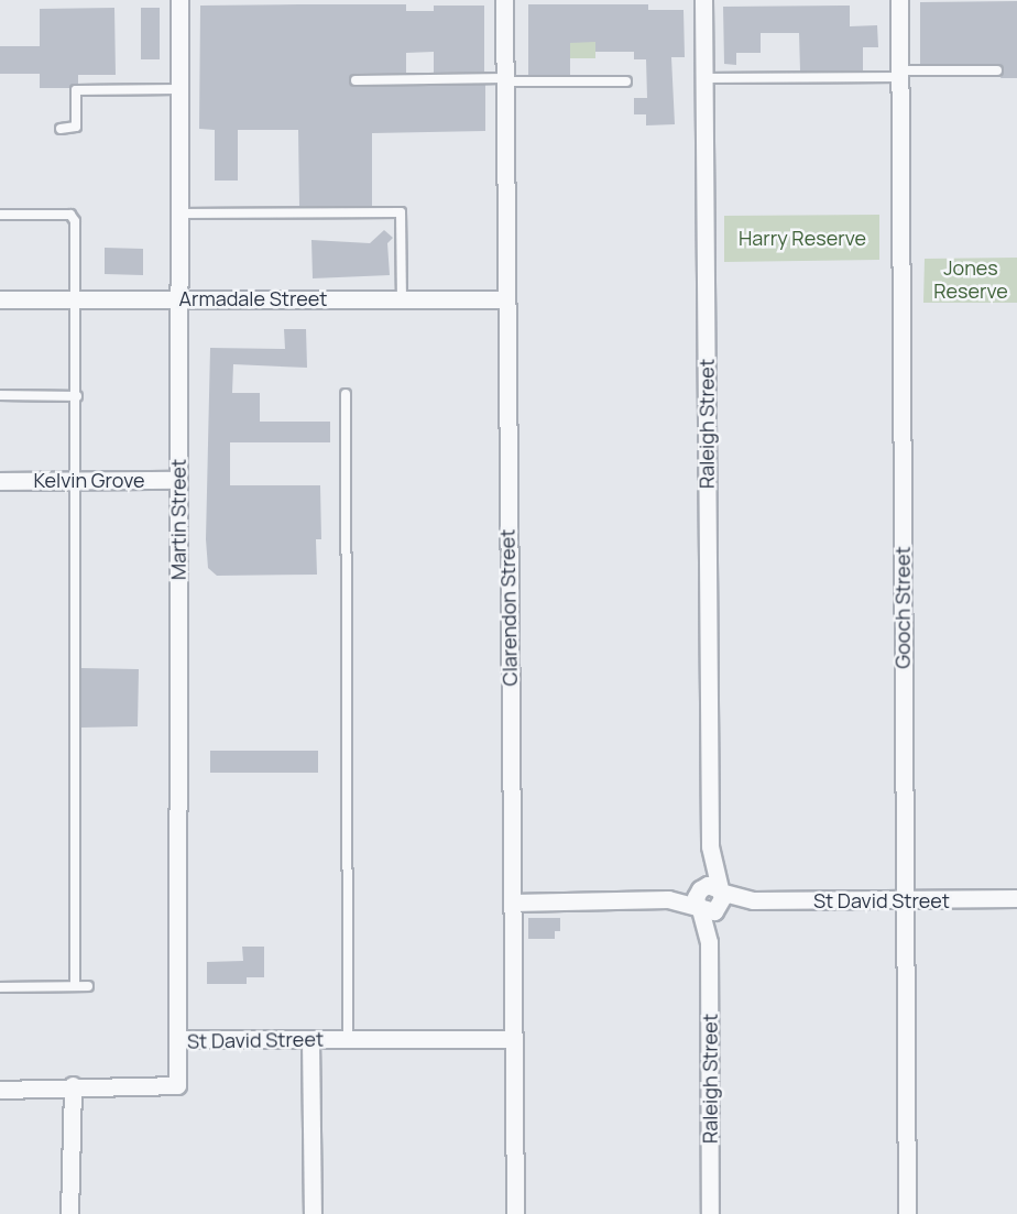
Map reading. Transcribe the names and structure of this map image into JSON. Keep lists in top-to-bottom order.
{
  "streets": {
    "street": [
      "Armadale Street",
      "Raleigh Street",
      "Kelvin Grove",
      "Martin Street",
      "Clarendon Street",
      "Gooch Street",
      "St David Street"
    ]
  },
  "crossings": [
    ["Armadale Street", "Martin Street"],
    ["Armadale Street", "Clarendon Street"],
    ["Raleigh Street", "St David Street"],
    ["Kelvin Grove", "Martin Street"],
    ["Martin Street", "St David Street"],
    ["Clarendon Street", "St David Street"],
    ["Gooch Street", "St David Street"]
  ],
  "parks": ["Harry Reserve", "Jones Reserve"]
}
